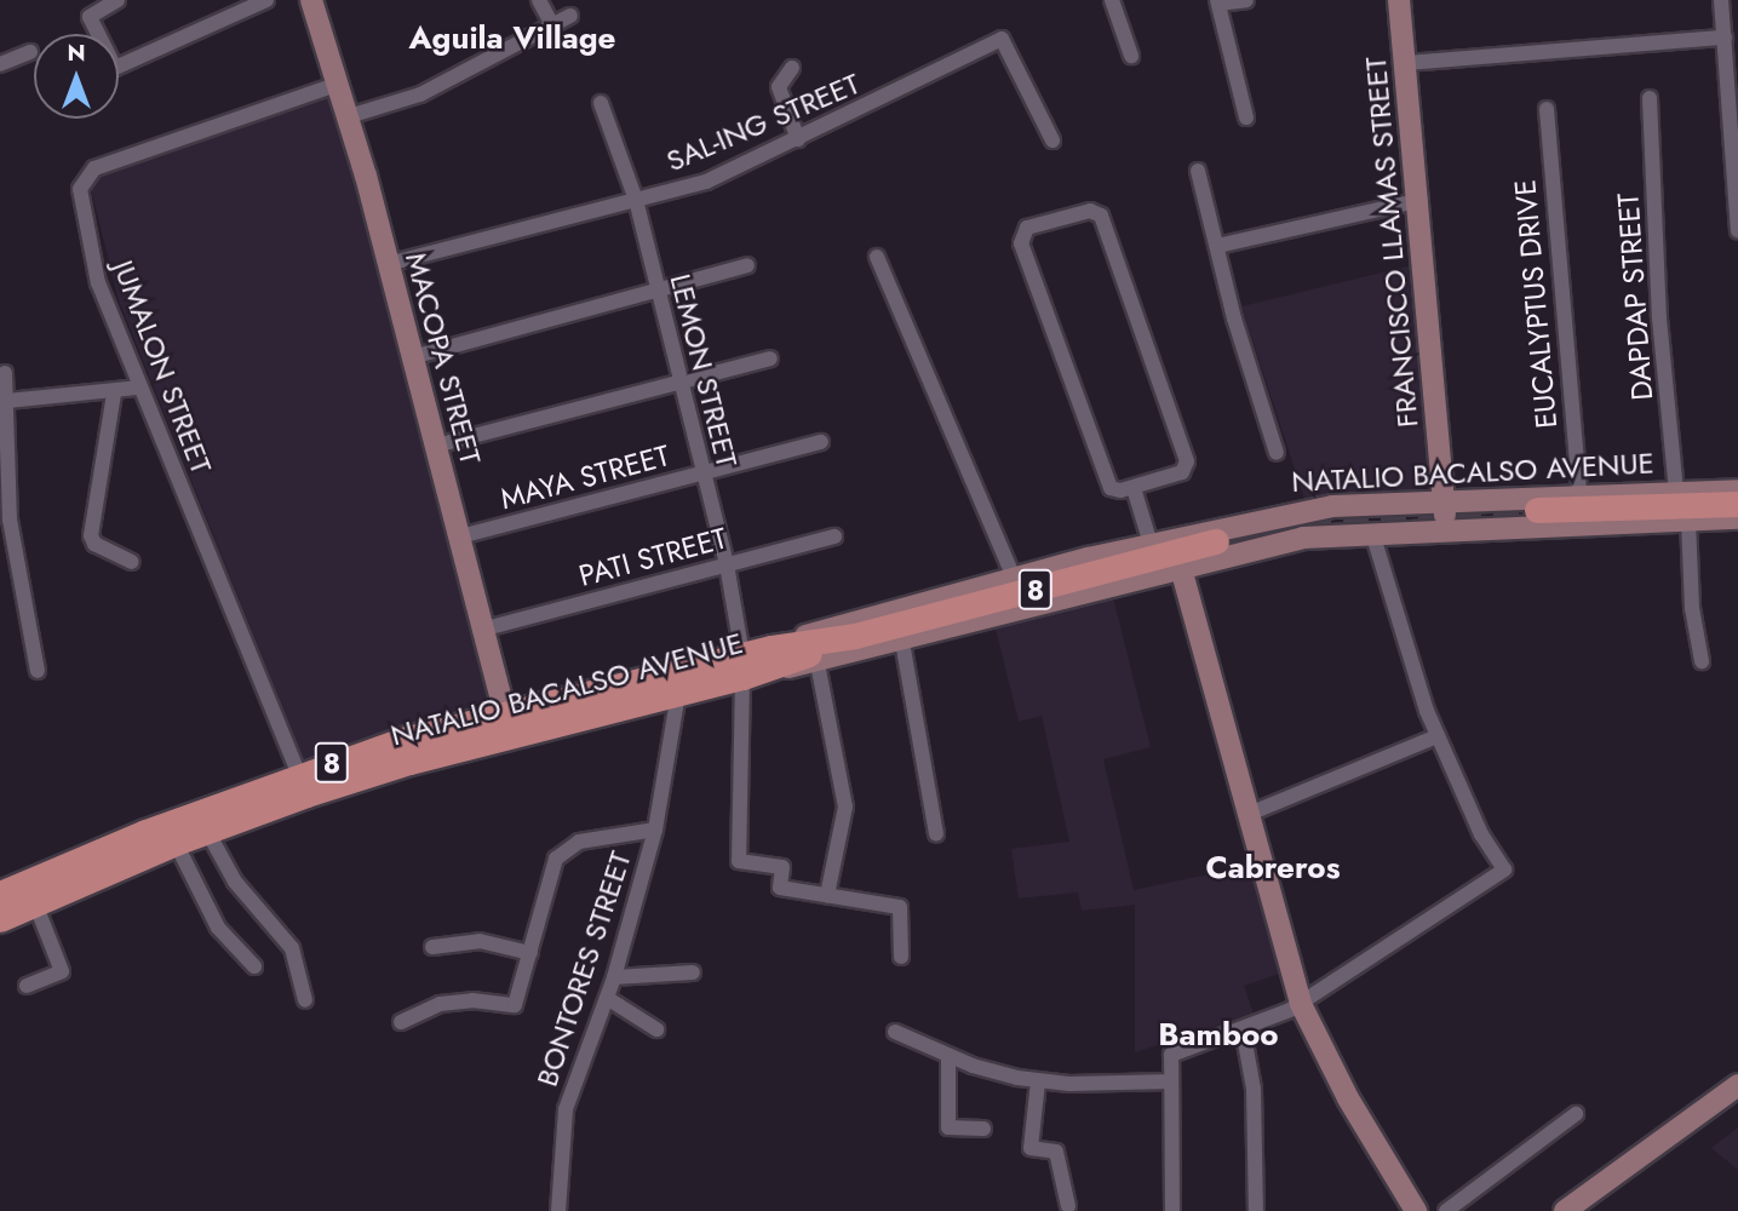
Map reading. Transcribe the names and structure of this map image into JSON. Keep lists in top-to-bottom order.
{
  "streets": {
    "main road": [
      "FRANCISCO LLAMAS STREET",
      "MACOPA STREET",
      "NATALIO BACALSO AVENUE",
      "8"
    ],
    "street": [
      "SAL-ING STREET",
      "DAPDAP STREET",
      "EUCALYPTUS DRIVE",
      "JUMALON STREET",
      "LEMON STREET",
      "MAYA STREET",
      "PATI STREET",
      "BONTORES STREET"
    ]
  },
  "crossings": [
    ["SAL-ING STREET", "MACOPA STREET"],
    ["SAL-ING STREET", "LEMON STREET"],
    ["FRANCISCO LLAMAS STREET", "NATALIO BACALSO AVENUE"],
    ["DAPDAP STREET", "NATALIO BACALSO AVENUE"],
    ["EUCALYPTUS DRIVE", "NATALIO BACALSO AVENUE"],
    ["MACOPA STREET", "JUMALON STREET"],
    ["MACOPA STREET", "NATALIO BACALSO AVENUE"],
    ["MACOPA STREET", "MAYA STREET"],
    ["MACOPA STREET", "PATI STREET"],
    ["JUMALON STREET", "NATALIO BACALSO AVENUE"],
    ["LEMON STREET", "NATALIO BACALSO AVENUE"],
    ["LEMON STREET", "MAYA STREET"],
    ["LEMON STREET", "PATI STREET"],
    ["NATALIO BACALSO AVENUE", "BONTORES STREET"]
  ],
  "districts": ["Aguila Village", "Cabreros", "Bamboo"],
  "north": "top"
}
